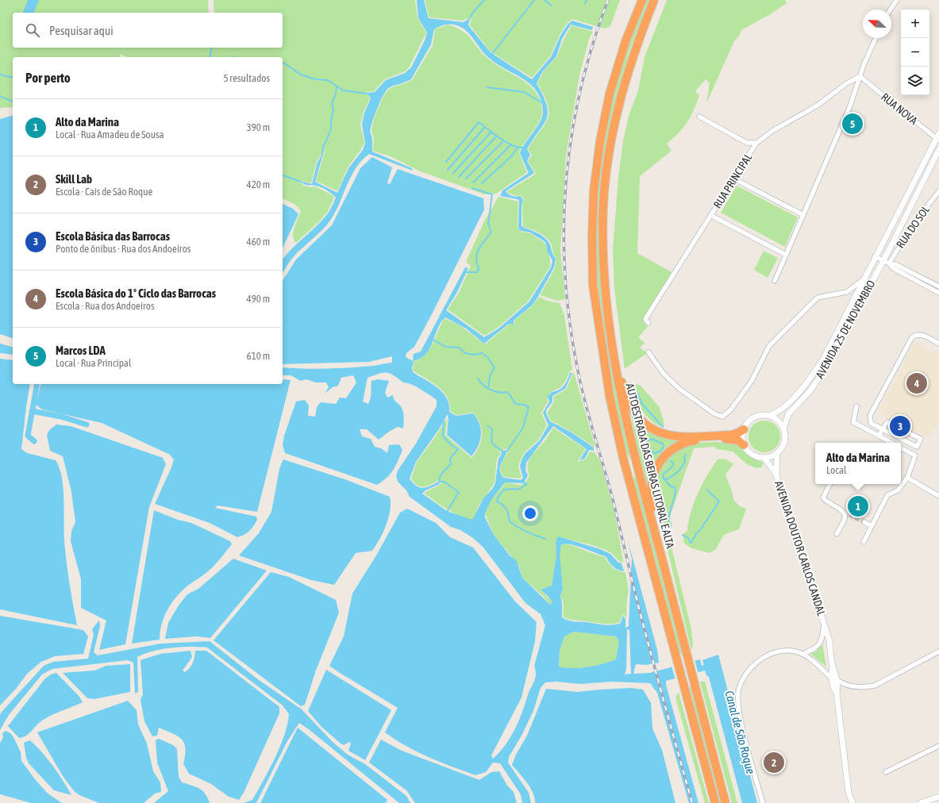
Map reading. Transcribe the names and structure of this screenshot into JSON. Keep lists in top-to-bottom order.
{
  "streets": {
    "highway": ["AUTOESTRADA DAS BEIRAS LITORAL E ALTA"],
    "street": [
      "RUA NOVA",
      "RUA PRINCIPAL",
      "RUA DO SOL",
      "AVENIDA 25 DE NOVEMBRO",
      "AVENIDA DOUTOR CARLOS CANDAL"
    ]
  },
  "crossings": [
    ["RUA NOVA", "RUA PRINCIPAL"],
    ["RUA NOVA", "AVENIDA 25 DE NOVEMBRO"],
    ["AVENIDA 25 DE NOVEMBRO", "AVENIDA DOUTOR CARLOS CANDAL"]
  ],
  "water": ["Canal de São Roque"],
  "north": "top left",
  "page": {
    "map_buttons": ["+", "−"],
    "search": "Pesquisar aqui",
    "heading": ["Por perto", "5 resultados"],
    "list": [
      {
        "mark": "1",
        "name": "Alto da Marina",
        "note": "Local · Rua Amadeu de Sousa",
        "value": "390 m"
      },
      {
        "mark": "2",
        "name": "Skill Lab",
        "note": "Escola · Cais de São Roque",
        "value": "420 m"
      },
      {
        "mark": "3",
        "name": "Escola Básica das Barrocas",
        "note": "Ponto de ônibus · Rua dos Andoeiros",
        "value": "460 m"
      },
      {
        "mark": "4",
        "name": "Escola Básica do 1º Ciclo das Barrocas",
        "note": "Escola · Rua dos Andoeiros",
        "value": "490 m"
      },
      {
        "mark": "5",
        "name": "Marcos LDA",
        "note": "Local · Rua Principal",
        "value": "610 m"
      }
    ],
    "pins": [
      "5",
      "4",
      "3",
      "1",
      "2"
    ],
    "popup": ["Alto da Marina", "Local"]
  }
}
